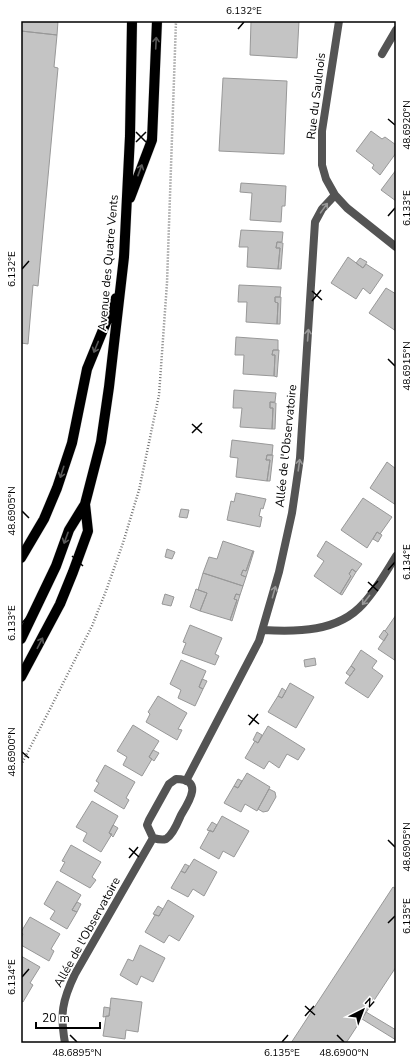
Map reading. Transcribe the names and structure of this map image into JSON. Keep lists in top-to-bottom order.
{
  "streets": {
    "main road": ["Avenue des Quatre Vents"],
    "street": ["Rue du Saulnois", "Allée de l'Observatoire"]
  },
  "crossings": [
    ["Rue du Saulnois", "Allée de l'Observatoire"]
  ],
  "one_way": ["Allée de l'Observatoire"],
  "scale_bar": "20 m",
  "north": "top right",
  "coordinates": [
    "6.132°E",
    "48.6920°N",
    "6.133°E",
    "48.6915°N",
    "48.6905°N",
    "6.134°E",
    "48.6900°N",
    "6.135°E",
    "48.6895°N"
  ]
}
